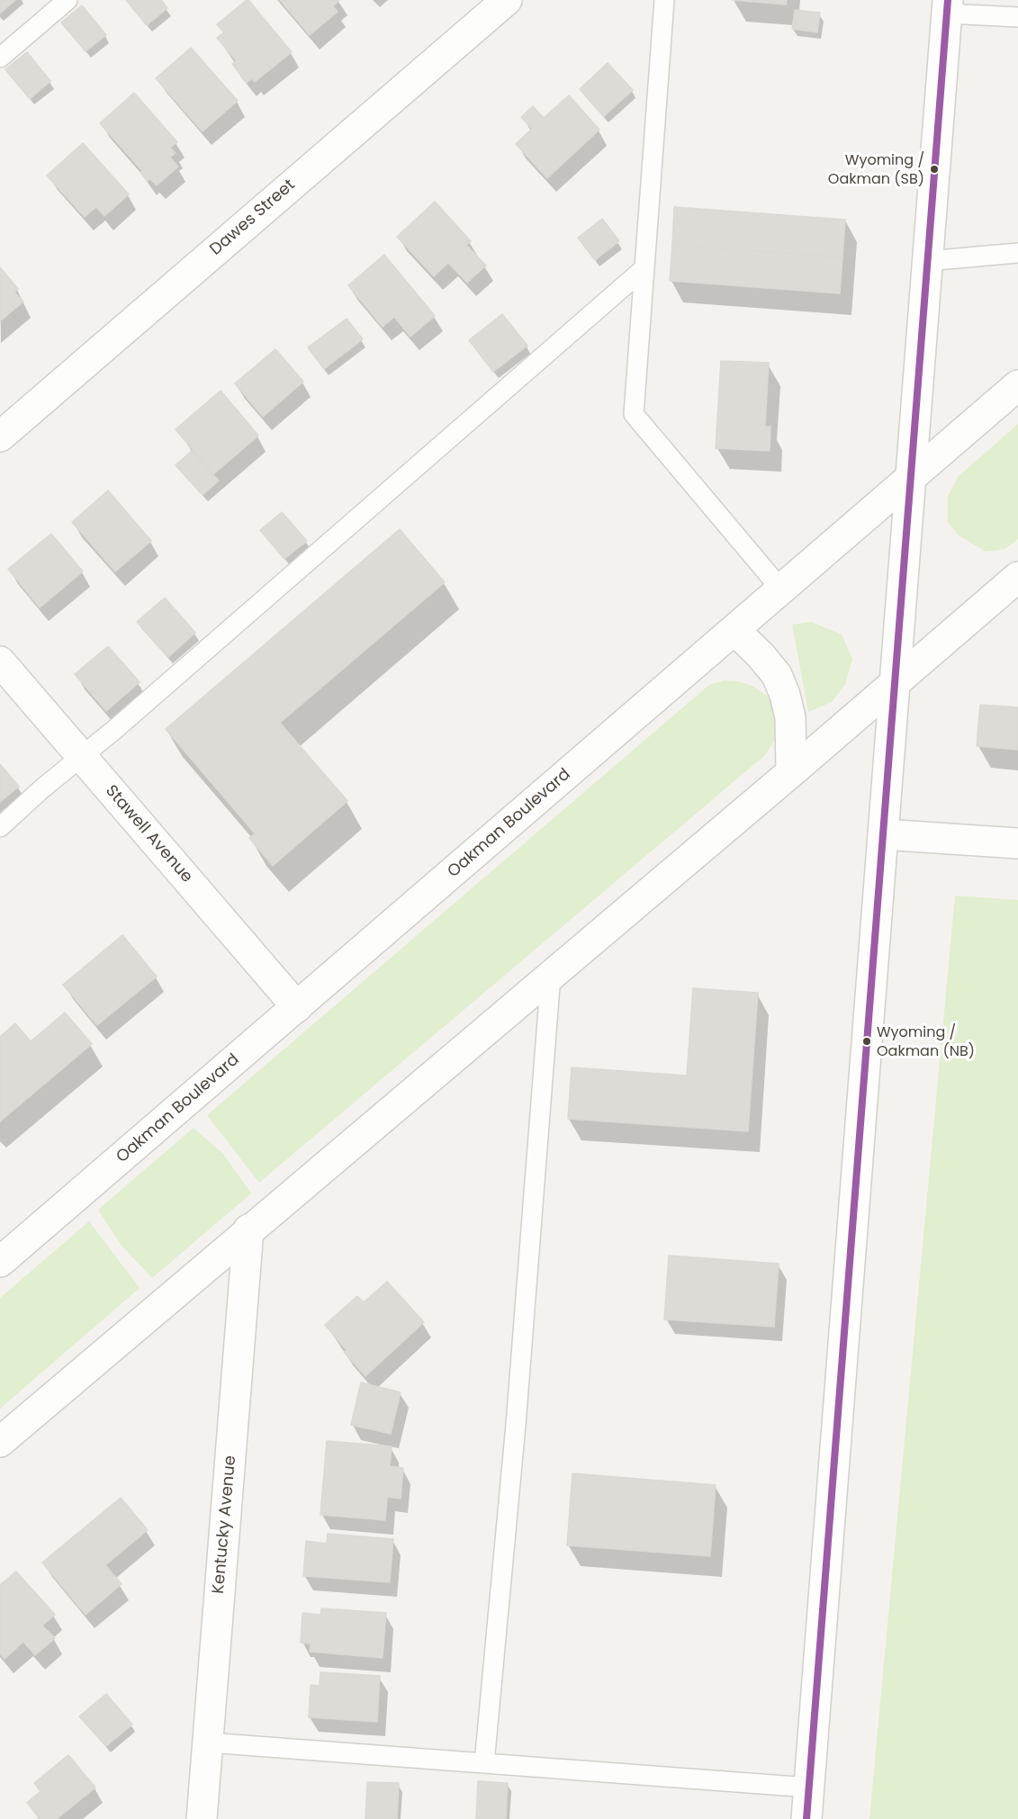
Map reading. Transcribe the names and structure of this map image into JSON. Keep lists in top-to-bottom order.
{
  "streets": {
    "street": [
      "Dawes Street",
      "Oakman Boulevard",
      "Stawell Avenue",
      "Kentucky Avenue"
    ]
  },
  "crossings": [
    ["Oakman Boulevard", "Stawell Avenue"]
  ],
  "places": ["Wyoming / Oakman (SB)", "Wyoming / Oakman (NB)"]
}
